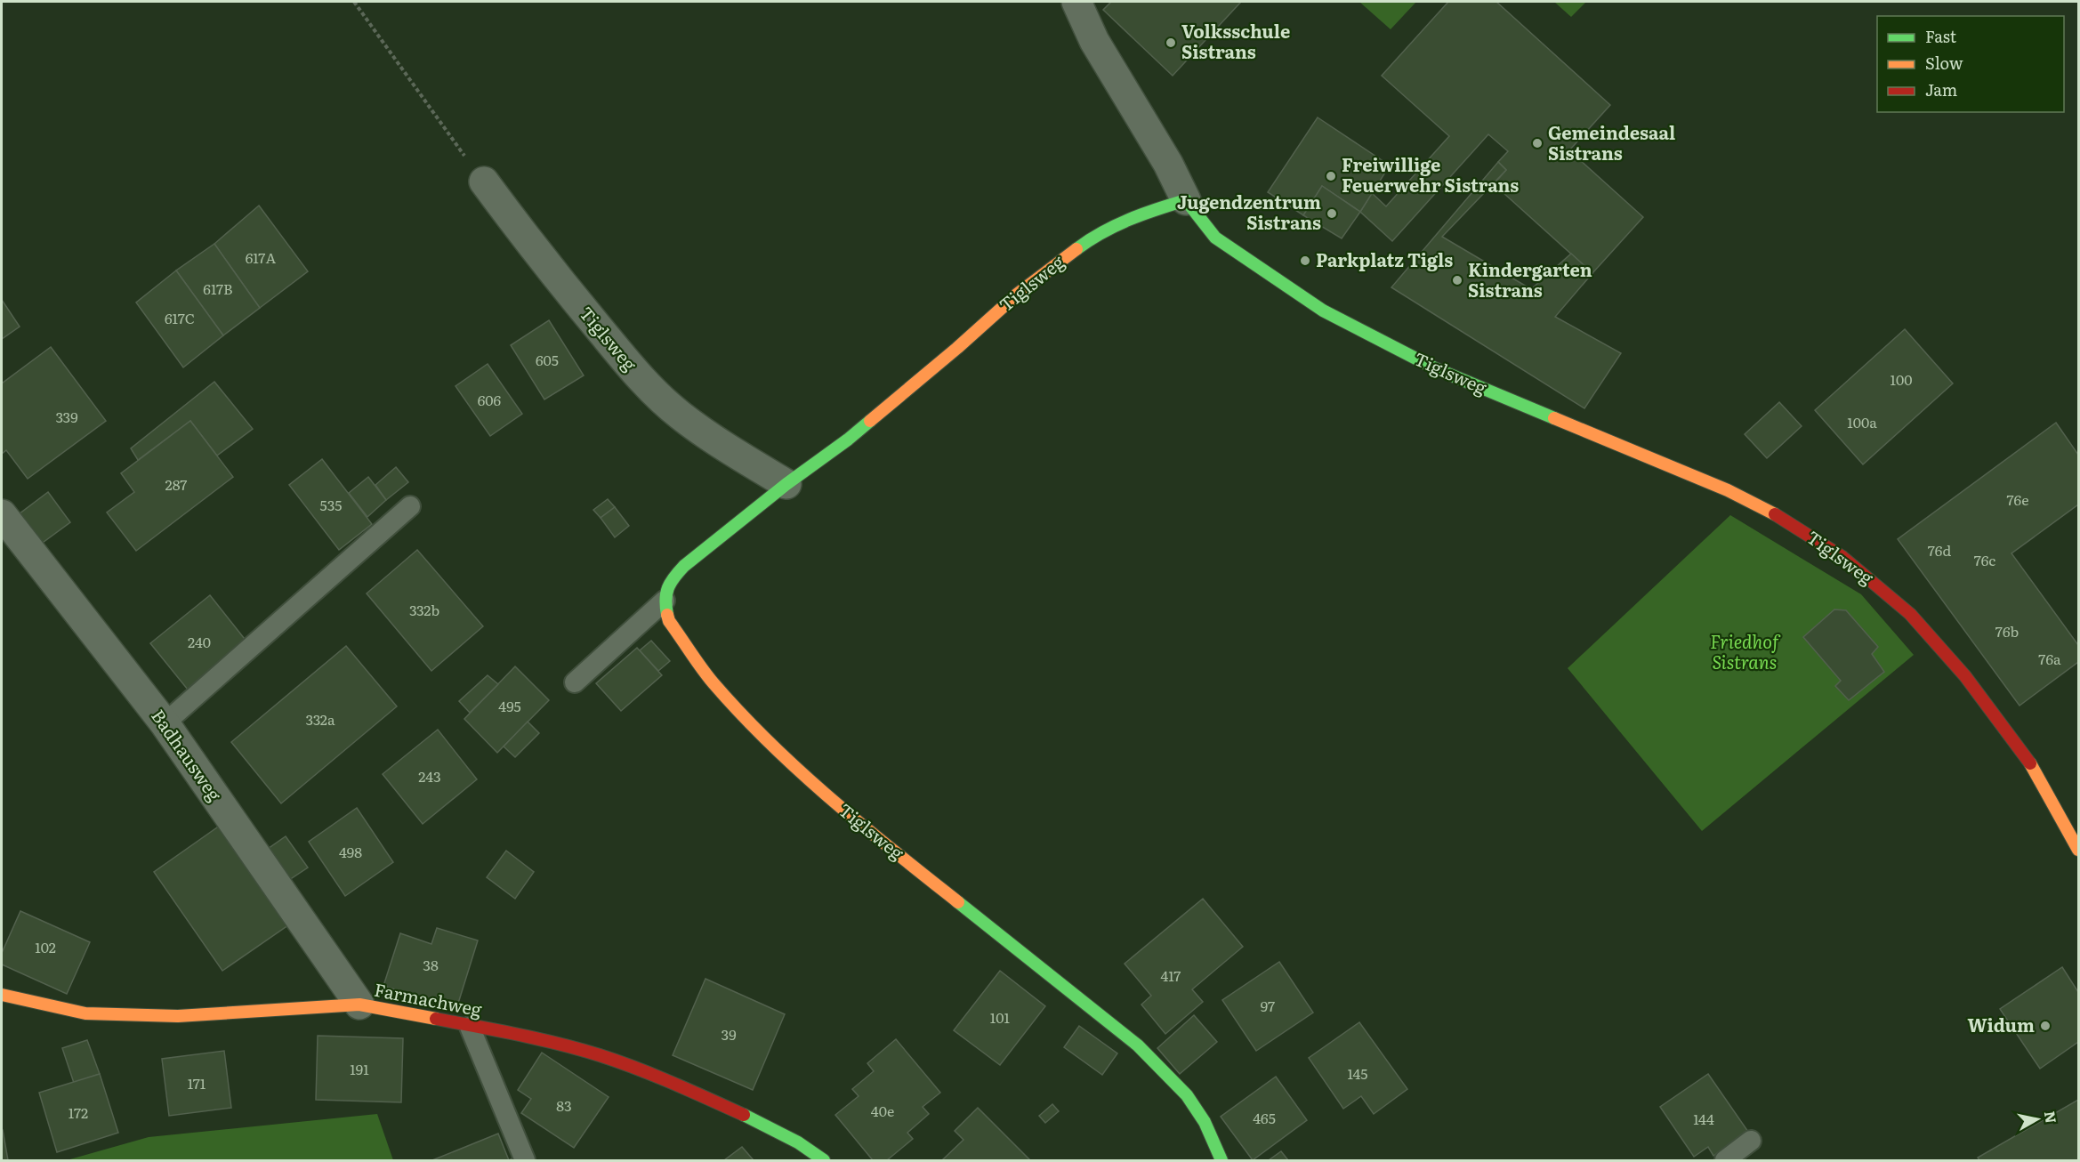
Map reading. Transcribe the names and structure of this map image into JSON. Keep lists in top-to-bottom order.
{
  "streets": {
    "street": ["Tiglsweg", "Badhausweg", "Farmachweg"]
  },
  "crossings": [
    ["Badhausweg", "Farmachweg"]
  ],
  "parks": ["Friedhof Sistrans"],
  "places": [
    "Volksschule Sistrans",
    "Gemeindesaal Sistrans",
    "Freiwillige Feuerwehr Sistrans",
    "Jugendzentrum Sistrans",
    "Parkplatz Tigls",
    "Kindergarten Sistrans",
    "Widum"
  ],
  "house_numbers": [
    "617A",
    "617B",
    "617C",
    "605",
    "100",
    "606",
    "339",
    "100a",
    "287",
    "76e",
    "535",
    "76d",
    "76c",
    "332b",
    "76b",
    "240",
    "76a",
    "495",
    "332a",
    "243",
    "498",
    "102",
    "38",
    "417",
    "97",
    "101",
    "39",
    "191",
    "145",
    "171",
    "83",
    "40e",
    "172",
    "465",
    "144"
  ],
  "legend": ["Fast", "Slow", "Jam"],
  "north": "right"
}
